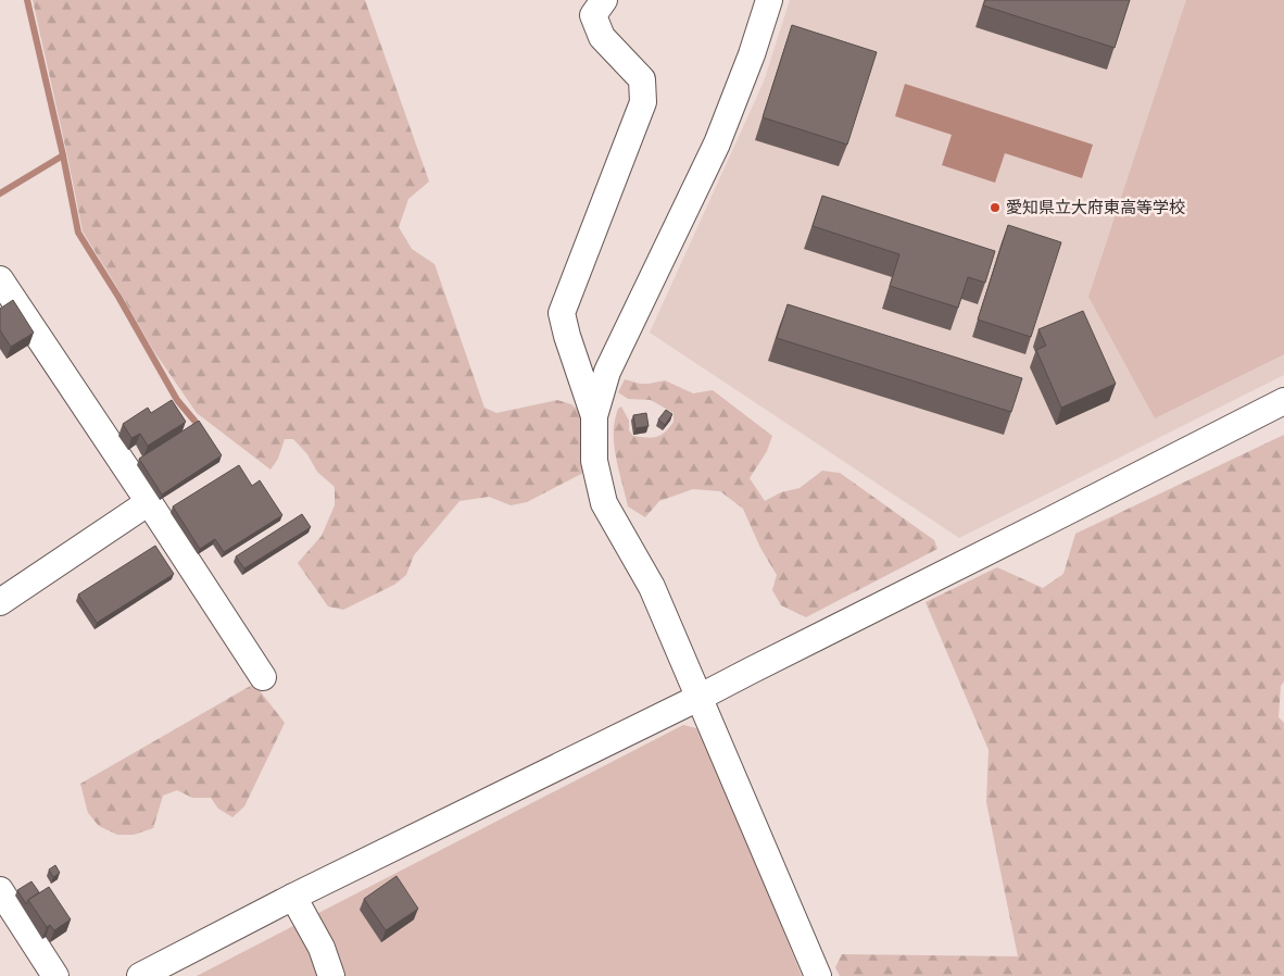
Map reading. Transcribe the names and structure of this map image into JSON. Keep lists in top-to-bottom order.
{
  "places": ["愛知県立大府東高等学校"]
}
